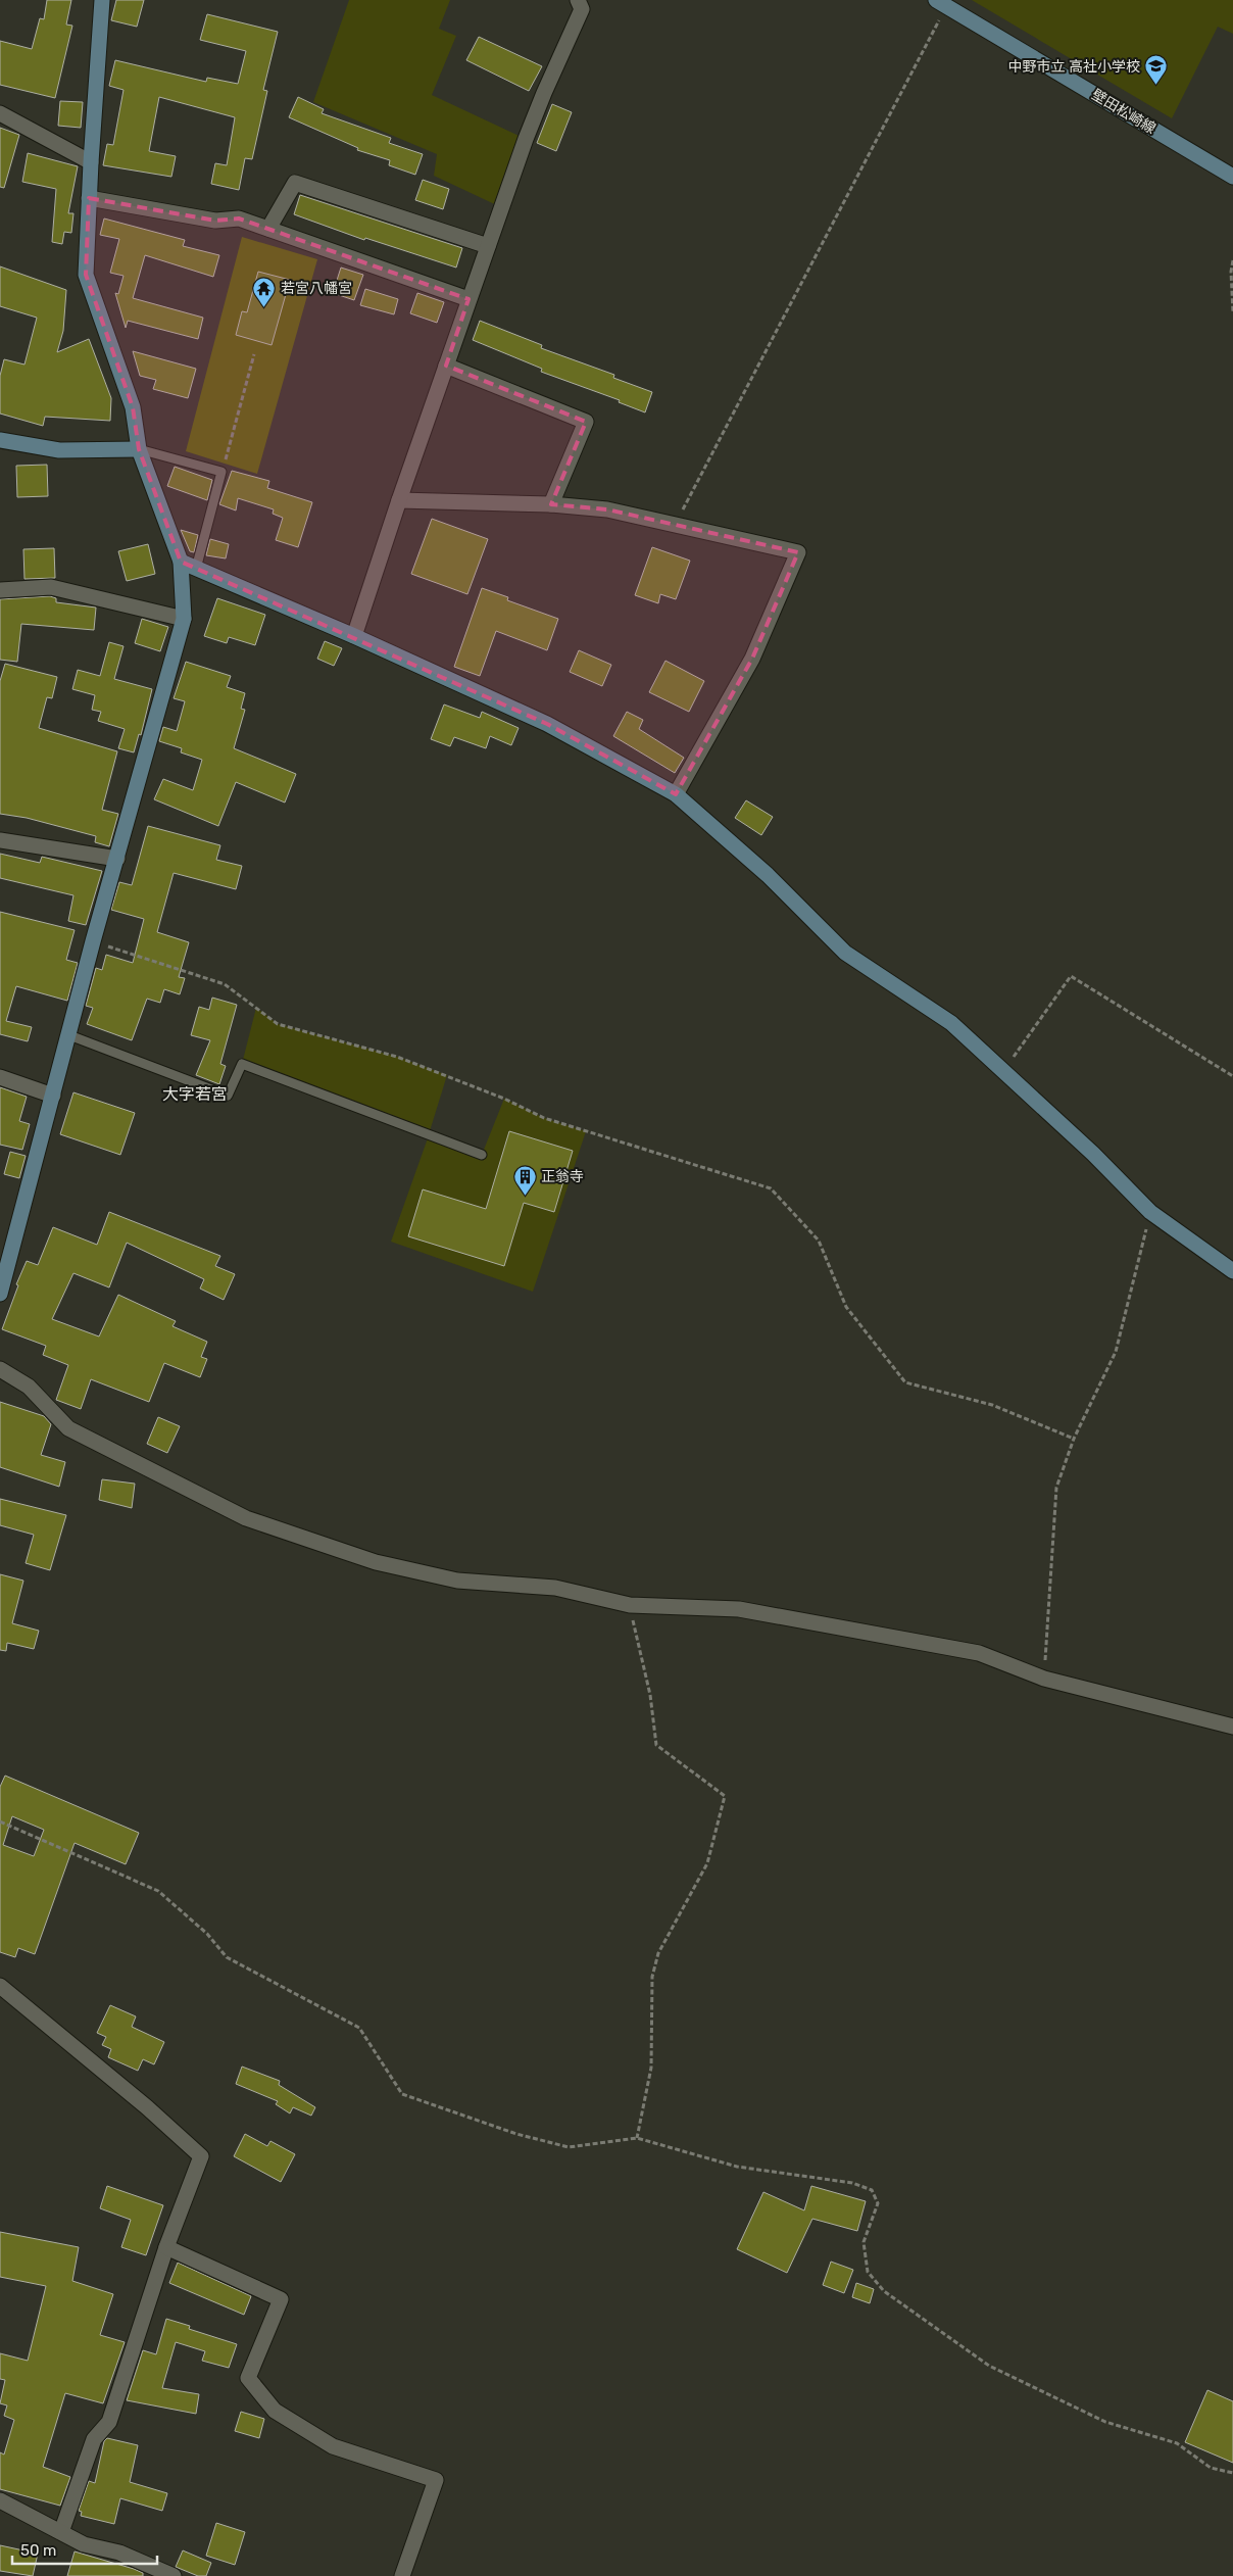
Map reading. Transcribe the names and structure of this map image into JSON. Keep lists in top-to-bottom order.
{
  "streets": {
    "street": ["壁田松崎線"]
  },
  "districts": ["大字若宮"],
  "places": {
    "school or university": ["中野市立 高社小学校"],
    "temple": ["若宮八幡宮"],
    "building": ["正翁寺"]
  },
  "scale_bar": "50 m"
}
